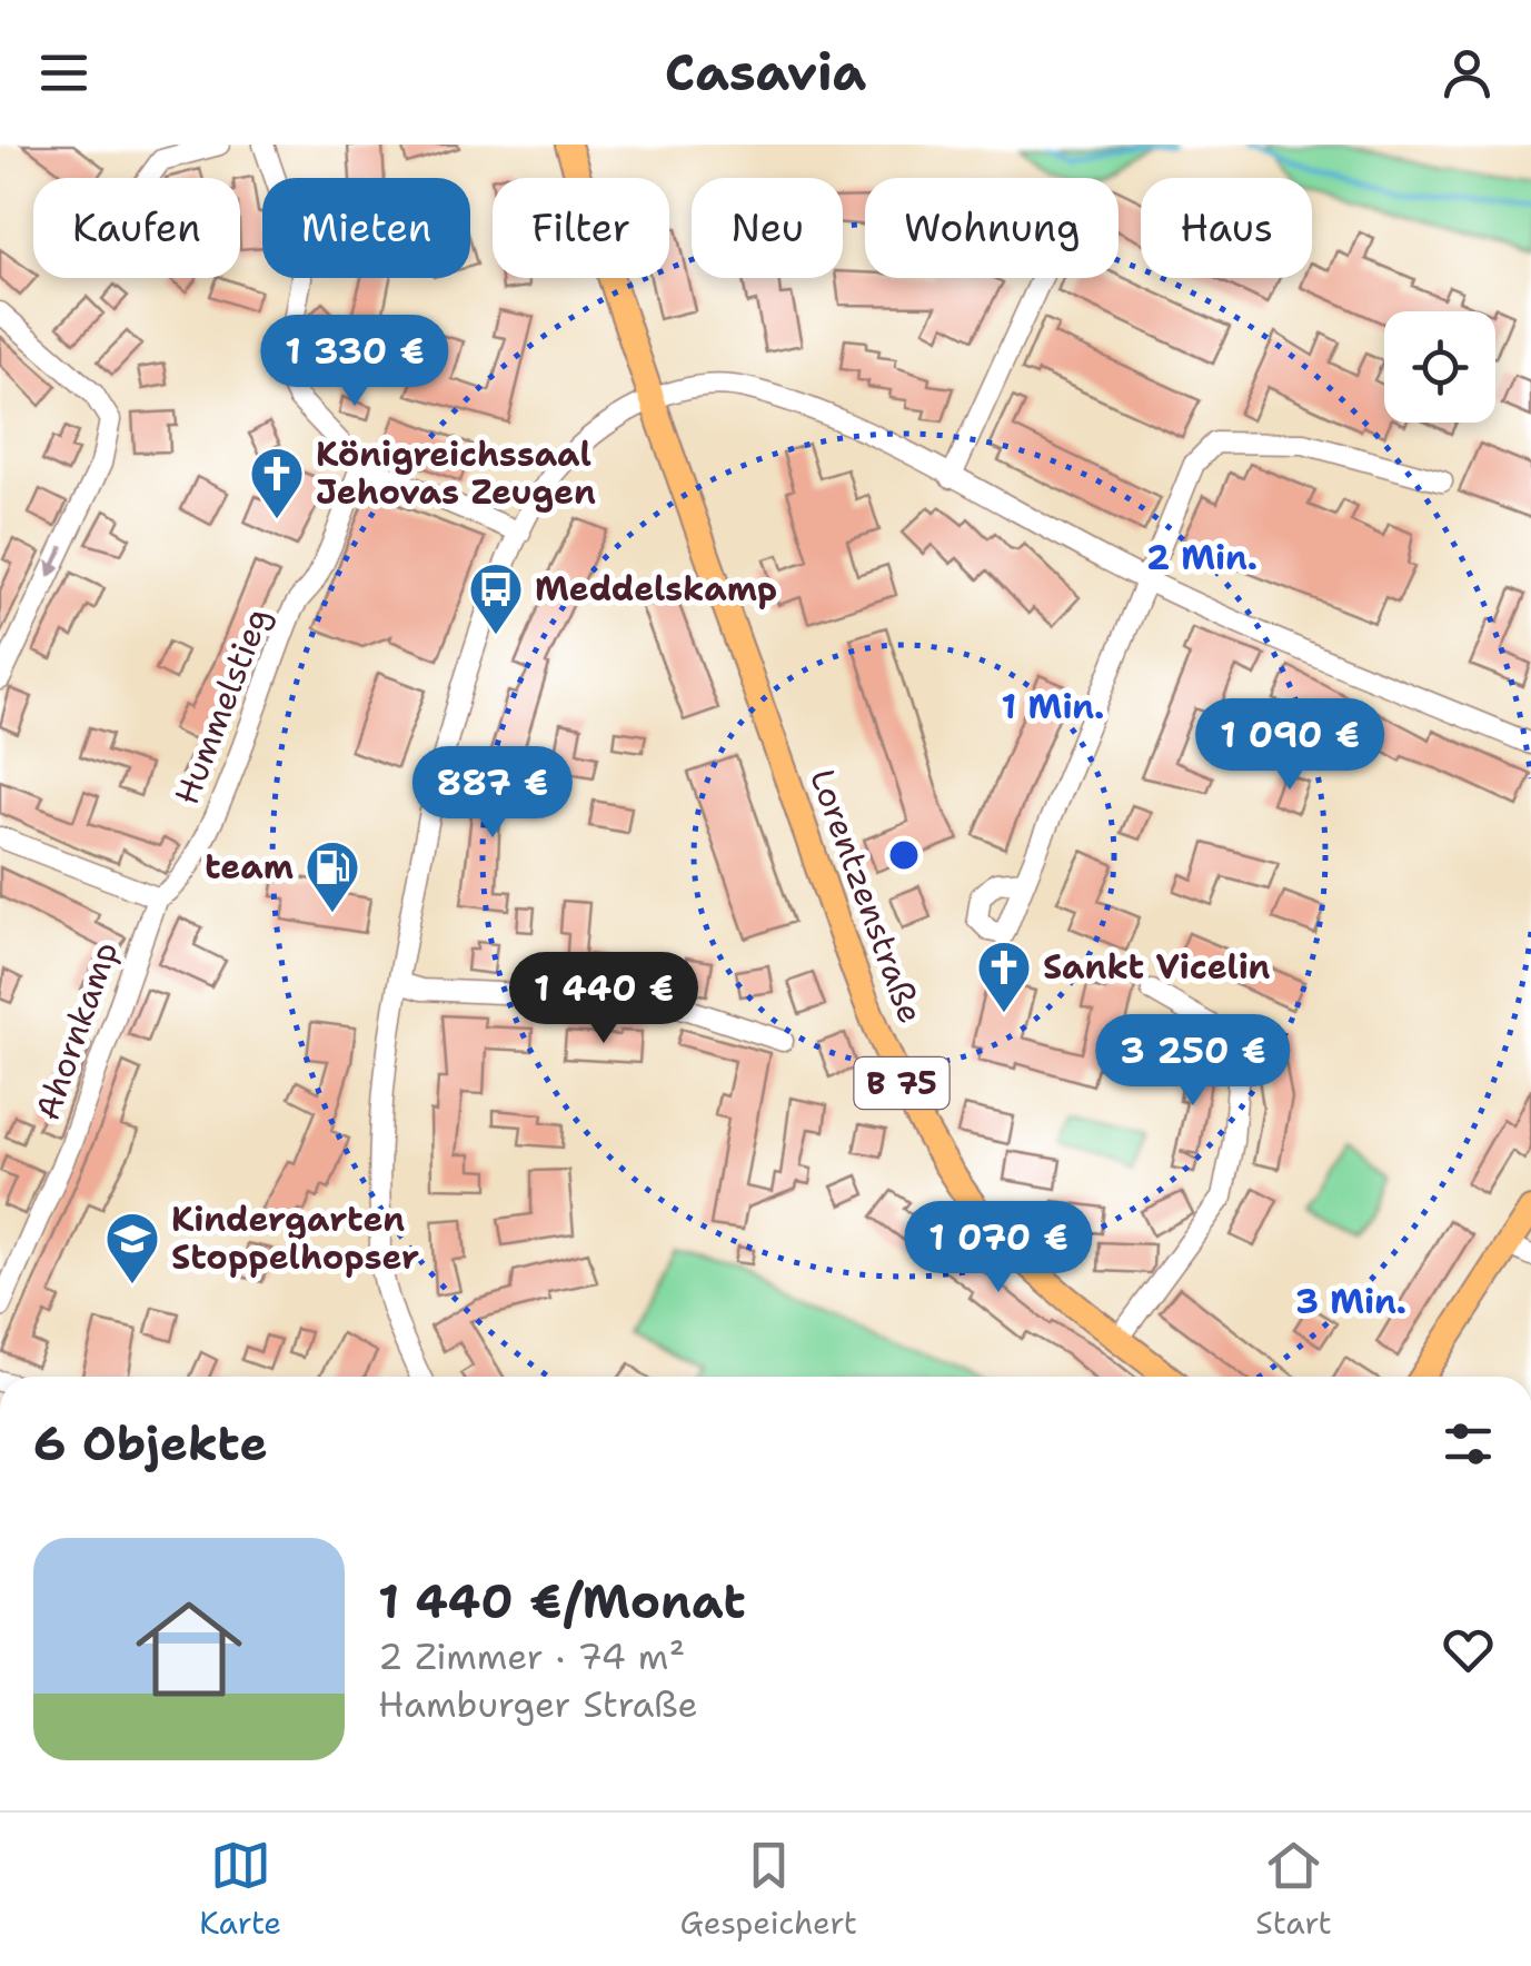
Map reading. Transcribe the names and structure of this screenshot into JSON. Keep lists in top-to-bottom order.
{
  "streets": {
    "main road": ["Lorentzenstraße", "B 75"],
    "street": ["Hummelstieg", "Ahornkamp"]
  },
  "crossings": [
    ["Hummelstieg", "Ahornkamp"],
    ["Lorentzenstraße", "B 75"]
  ],
  "places": {
    "church": ["Königreichssaal Jehovas Zeugen", "Sankt Vicelin"],
    "bus stop": ["Meddelskamp"],
    "fuel station": ["team"],
    "school or university": ["Kindergarten Stoppelhopser"]
  },
  "page": {
    "header": "Casavia",
    "chip": [
      "Kaufen",
      "Mieten",
      "Filter",
      "Neu",
      "Wohnung",
      "Haus"
    ],
    "price": [
      "1 330 €",
      "1 090 €",
      "887 €",
      "1 440 €",
      "3 250 €",
      "1 070 €"
    ],
    "heading": "6 Objekte",
    "list": [
      {
        "name": "1 440 €/Monat",
        "note": "2 Zimmer · 74 m² · Hamburger Straße"
      }
    ],
    "tabs": ["Karte", "Gespeichert", "Start"]
  },
  "rings": ["2 Min.", "1 Min.", "3 Min."]
}
